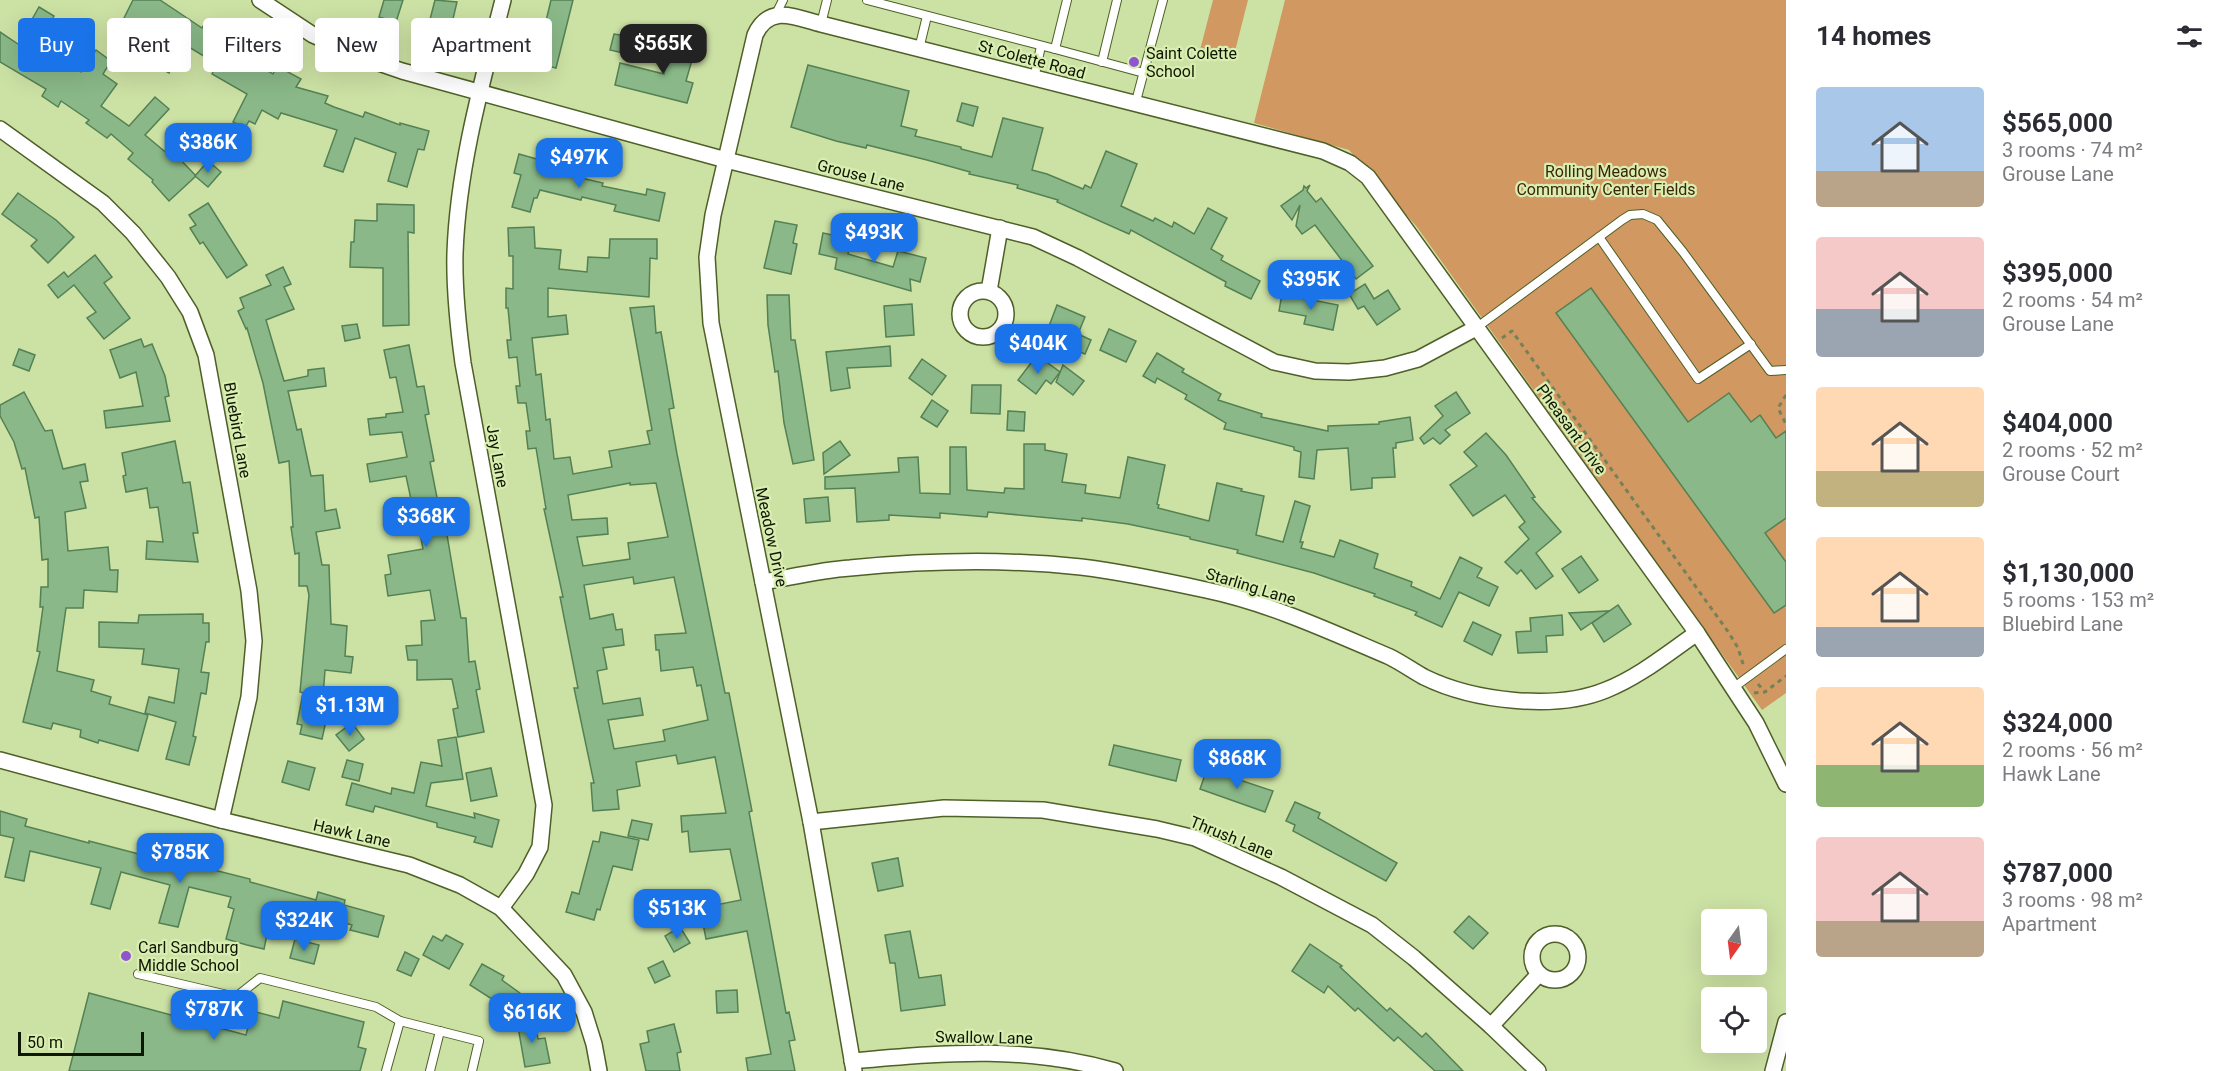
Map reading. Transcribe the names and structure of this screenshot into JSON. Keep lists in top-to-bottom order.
{
  "streets": {
    "street": [
      "St Colette Road",
      "Grouse Lane",
      "Pheasant Drive",
      "Bluebird Lane",
      "Jay Lane",
      "Meadow Drive",
      "Starling Lane",
      "Hawk Lane",
      "Thrush Lane",
      "Swallow Lane"
    ]
  },
  "crossings": [
    ["St Colette Road", "Pheasant Drive"],
    ["St Colette Road", "Meadow Drive"],
    ["Grouse Lane", "Pheasant Drive"],
    ["Grouse Lane", "Jay Lane"],
    ["Grouse Lane", "Meadow Drive"],
    ["Pheasant Drive", "Starling Lane"],
    ["Bluebird Lane", "Hawk Lane"],
    ["Jay Lane", "Hawk Lane"],
    ["Meadow Drive", "Starling Lane"],
    ["Meadow Drive", "Thrush Lane"],
    ["Meadow Drive", "Swallow Lane"]
  ],
  "parks": ["Rolling Meadows Community Center Fields"],
  "places": ["Saint Colette School", "Carl Sandburg Middle School"],
  "scale_bar": "50 m",
  "north": "bottom",
  "page": {
    "heading": "14 homes",
    "chip": [
      "Buy",
      "Rent",
      "Filters",
      "New",
      "Apartment"
    ],
    "price": [
      "$565K",
      "$386K",
      "$497K",
      "$493K",
      "$395K",
      "$404K",
      "$368K",
      "$1.13M",
      "$868K",
      "$785K",
      "$513K",
      "$324K",
      "$787K",
      "$616K"
    ],
    "list": [
      {
        "name": "$565,000",
        "note": "3 rooms · 74 m² · Grouse Lane"
      },
      {
        "name": "$395,000",
        "note": "2 rooms · 54 m² · Grouse Lane"
      },
      {
        "name": "$404,000",
        "note": "2 rooms · 52 m² · Grouse Court"
      },
      {
        "name": "$1,130,000",
        "note": "5 rooms · 153 m² · Bluebird Lane"
      },
      {
        "name": "$324,000",
        "note": "2 rooms · 56 m² · Hawk Lane"
      },
      {
        "name": "$787,000",
        "note": "3 rooms · 98 m² · Apartment"
      }
    ],
    "scale": "50 m"
  }
}
